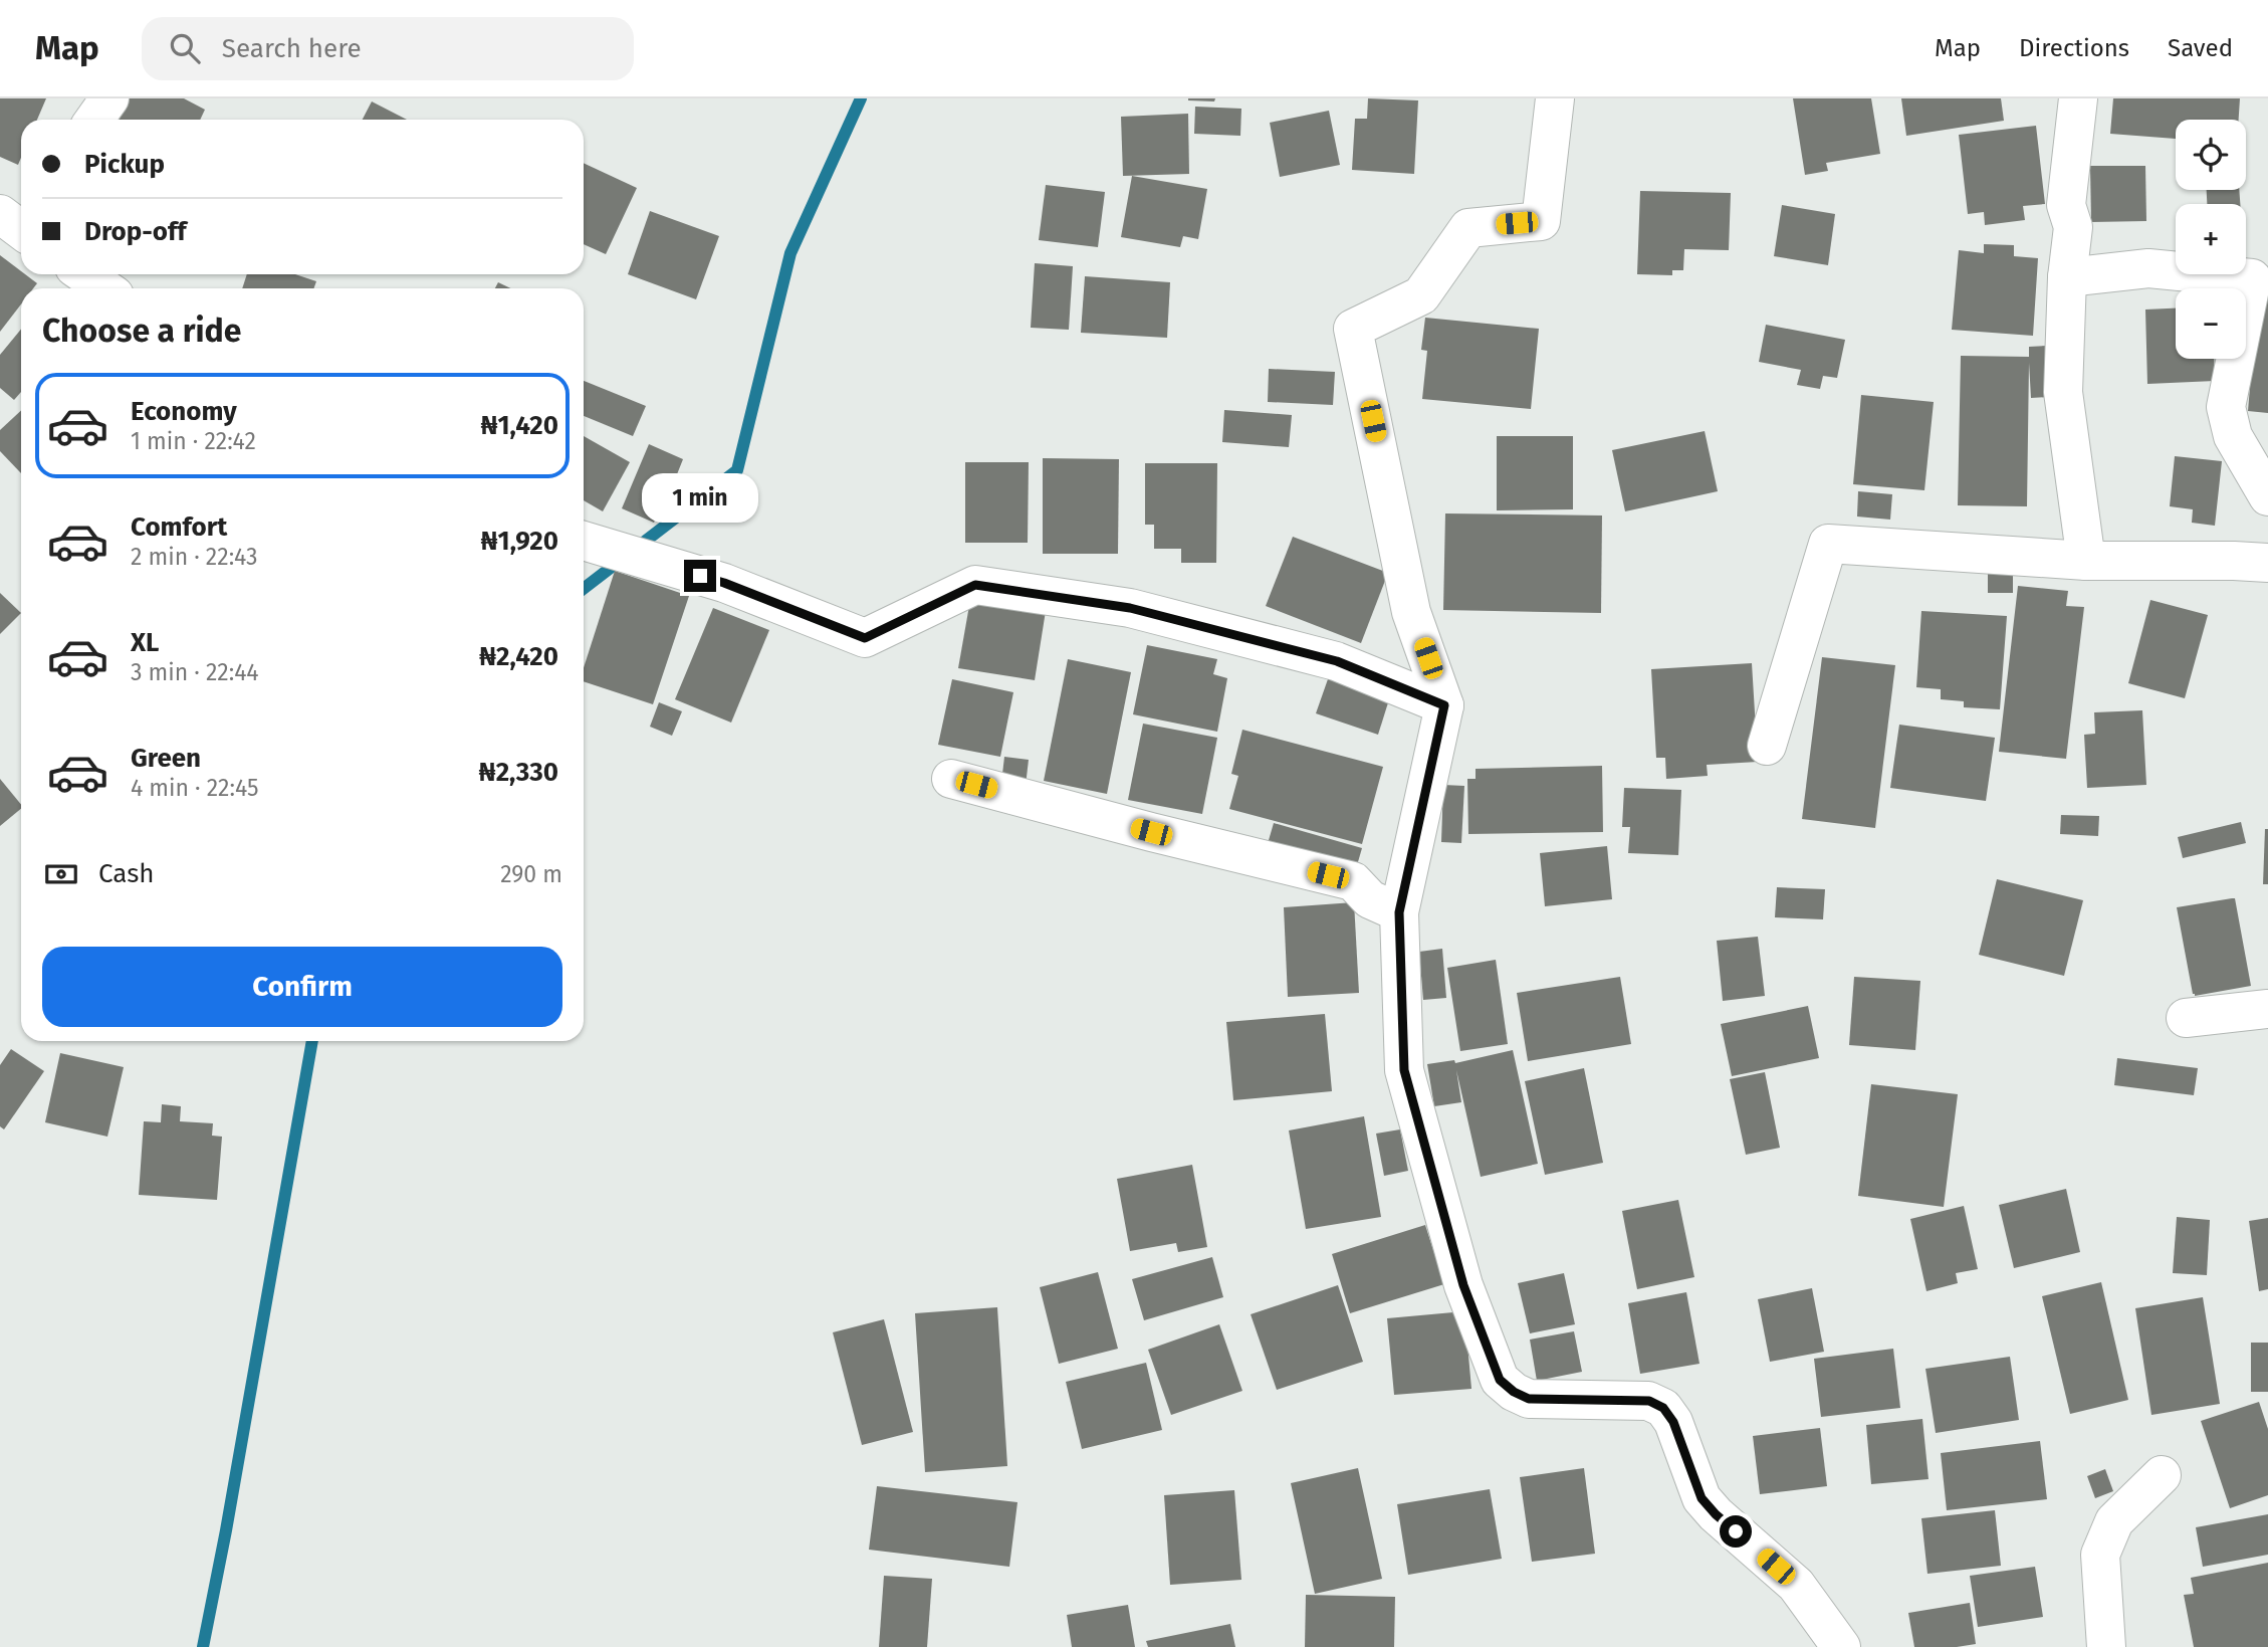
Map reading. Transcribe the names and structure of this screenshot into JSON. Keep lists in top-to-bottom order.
{
  "page": {
    "header": "Map",
    "search": "Search here",
    "nav": ["Map", "Directions", "Saved"],
    "map_buttons": ["+", "−"],
    "banner": ["Pickup", "Drop-off"],
    "heading": "Choose a ride",
    "list": [
      {
        "name": "Economy",
        "note": "1 min · 22:42",
        "value": "₦1,420"
      },
      {
        "name": "Comfort",
        "note": "2 min · 22:43",
        "value": "₦1,920"
      },
      {
        "name": "XL",
        "note": "3 min · 22:44",
        "value": "₦2,420"
      },
      {
        "name": "Green",
        "note": "4 min · 22:45",
        "value": "₦2,330"
      }
    ],
    "bubble": "1 min",
    "pay": ["Cash", "290 m"],
    "buttons": "Confirm"
  }
}
